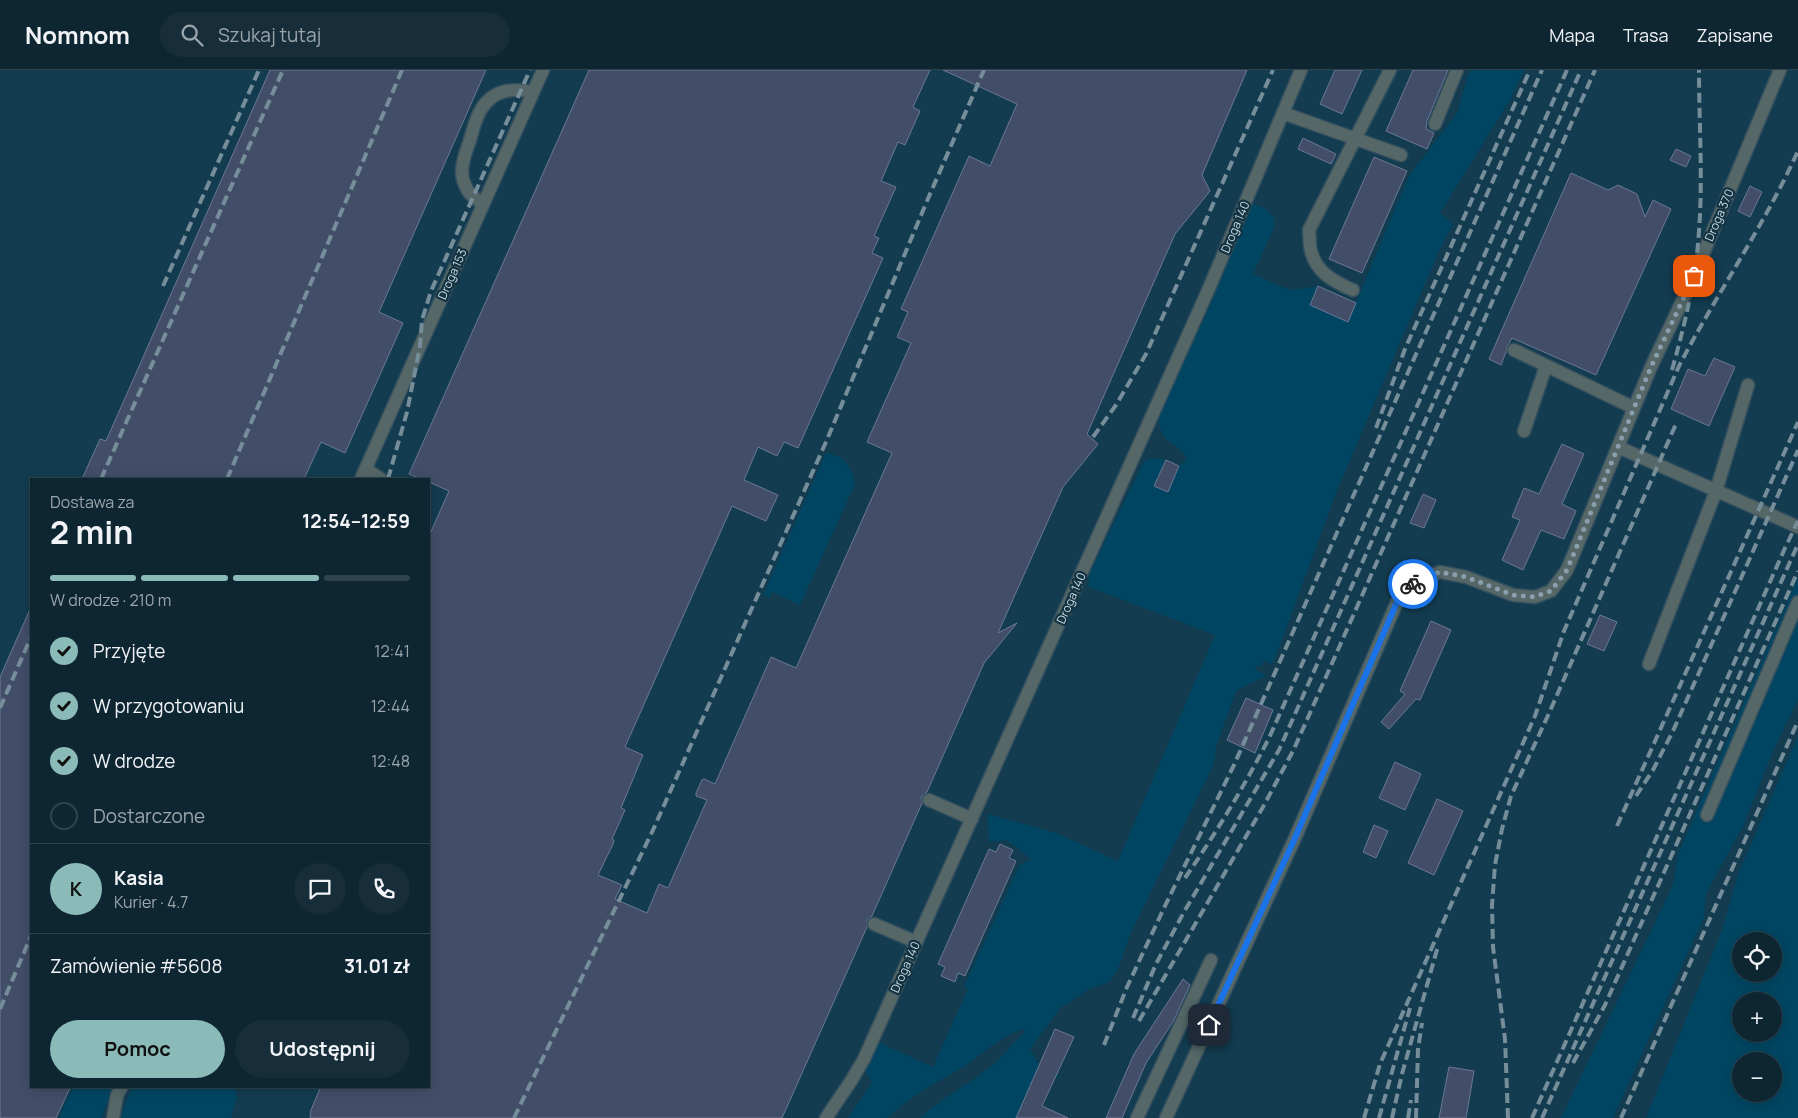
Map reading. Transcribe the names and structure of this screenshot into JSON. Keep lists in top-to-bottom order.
{
  "streets": {
    "lane": ["Droga 370", "Droga 140", "Droga 153"]
  },
  "page": {
    "header": "Nomnom",
    "search": "Szukaj tutaj",
    "nav": ["Mapa", "Trasa", "Zapisane"],
    "heading": ["2 min", "Dostawa za", "12:54–12:59"],
    "panel": [
      "Kasia",
      "Kurier · 4.7",
      "Zamówienie #5608",
      "31.01 zł"
    ],
    "bar": "W drodze · 210 m",
    "list": [
      ["Przyjęte", "12:41"],
      ["W przygotowaniu", "12:44"],
      ["W drodze", "12:48"],
      "Dostarczone"
    ],
    "round": "K",
    "map_buttons": ["+", "−"],
    "buttons": ["Pomoc", "Udostępnij"]
  }
}
